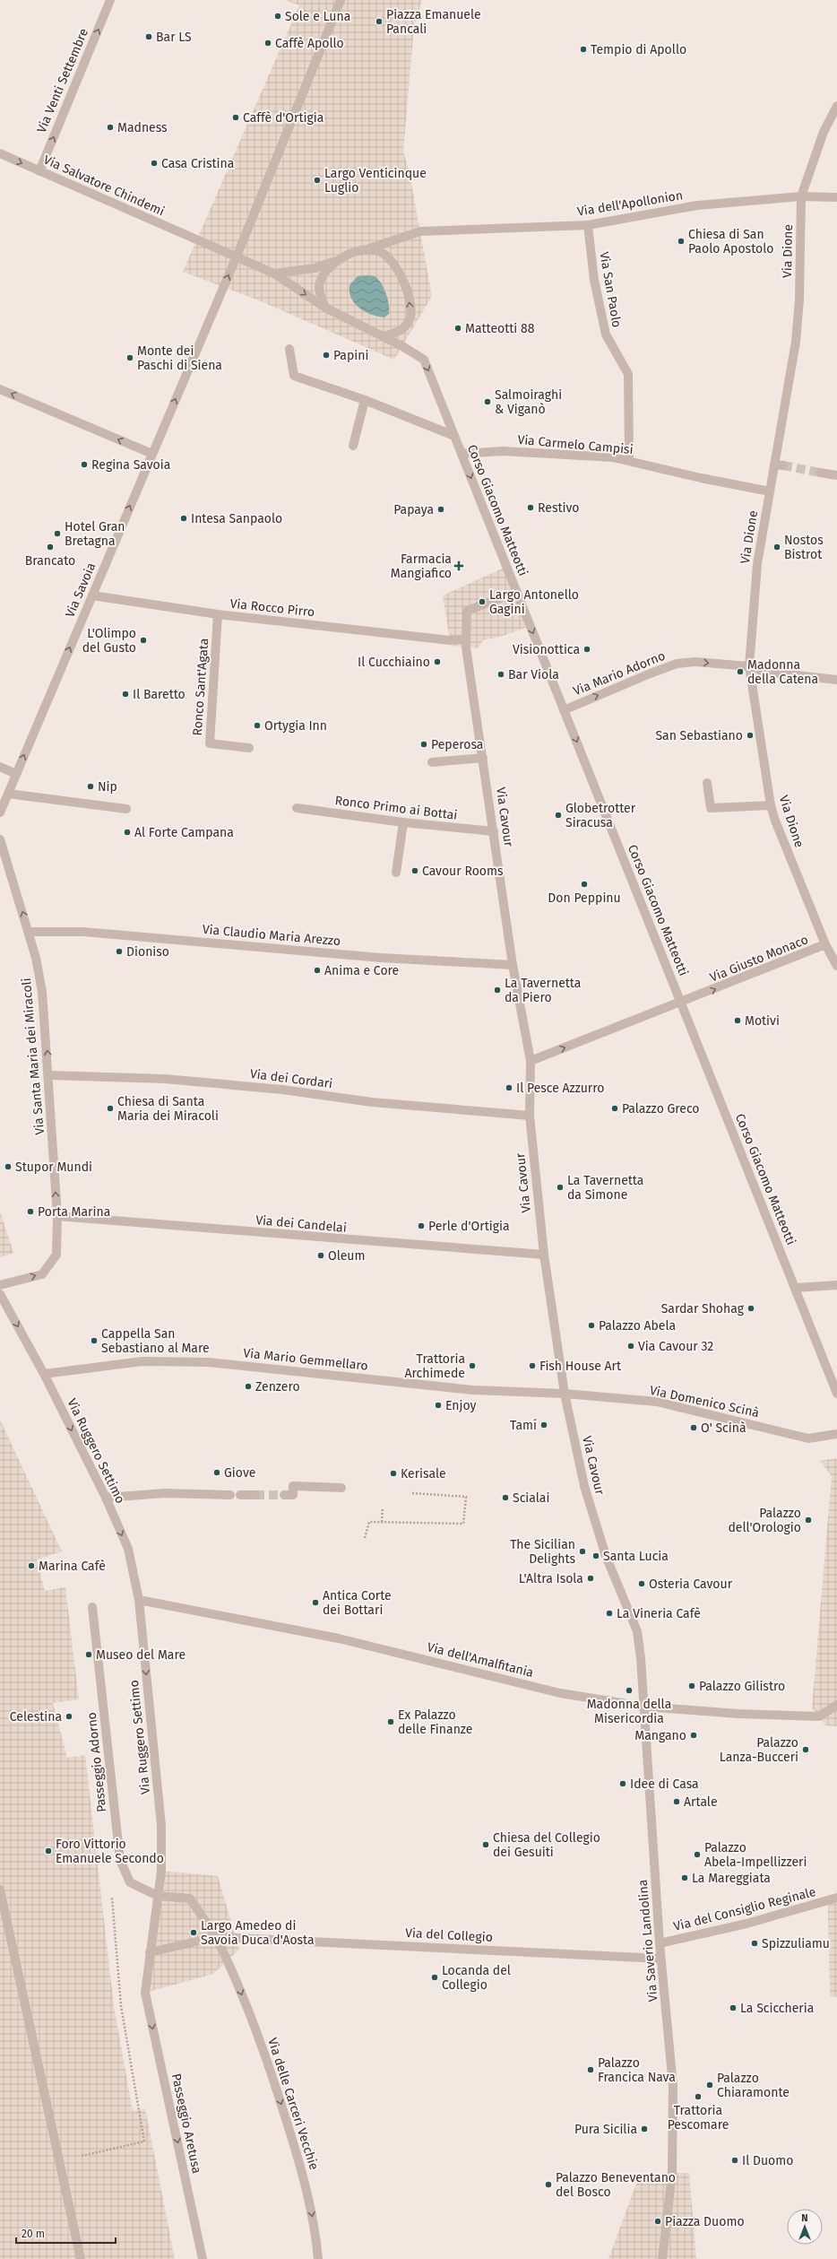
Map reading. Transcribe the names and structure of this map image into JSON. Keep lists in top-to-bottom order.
{
  "streets": {
    "street": [
      "Via Venti Settembre",
      "Via Salvatore Chindemi",
      "Via dell'Apollonion",
      "Via Dione",
      "Via San Paolo",
      "Via Carmelo Campisi",
      "Corso Giacomo Matteotti",
      "Via Savoia",
      "Via Rocco Pirro",
      "Via Mario Adorno",
      "Ronco Sant'Agata",
      "Ronco Primo ai Bottai",
      "Via Cavour",
      "Via Claudio Maria Arezzo",
      "Via Giusto Monaco",
      "Via Santa Maria dei Miracoli",
      "Via dei Cordari",
      "Via dei Candelai",
      "Via Mario Gemmellaro",
      "Via Domenico Scinà",
      "Via Ruggero Settimo",
      "Via dell'Amalfitania",
      "Passeggio Adorno",
      "Via del Consiglio Reginale",
      "Via del Collegio",
      "Via Saverio Landolina",
      "Via delle Carceri Vecchie",
      "Passeggio Aretusa"
    ]
  },
  "crossings": [
    ["Via Venti Settembre", "Via Salvatore Chindemi"],
    ["Via Salvatore Chindemi", "Via dell'Apollonion"],
    ["Via Salvatore Chindemi", "Corso Giacomo Matteotti"],
    ["Via Salvatore Chindemi", "Via Savoia"],
    ["Via dell'Apollonion", "Via Dione"],
    ["Via dell'Apollonion", "Via San Paolo"],
    ["Via dell'Apollonion", "Corso Giacomo Matteotti"],
    ["Via Dione", "Via Carmelo Campisi"],
    ["Via Dione", "Via Mario Adorno"],
    ["Via Dione", "Via Giusto Monaco"],
    ["Via San Paolo", "Via Carmelo Campisi"],
    ["Via Carmelo Campisi", "Corso Giacomo Matteotti"],
    ["Corso Giacomo Matteotti", "Via Mario Adorno"],
    ["Corso Giacomo Matteotti", "Via Cavour"],
    ["Corso Giacomo Matteotti", "Via Giusto Monaco"],
    ["Via Savoia", "Via Rocco Pirro"],
    ["Via Rocco Pirro", "Ronco Sant'Agata"],
    ["Via Rocco Pirro", "Via Cavour"],
    ["Ronco Primo ai Bottai", "Via Cavour"],
    ["Via Cavour", "Via Claudio Maria Arezzo"],
    ["Via Cavour", "Via Giusto Monaco"],
    ["Via Cavour", "Via dei Cordari"],
    ["Via Cavour", "Via dei Candelai"],
    ["Via Cavour", "Via Mario Gemmellaro"],
    ["Via Cavour", "Via Domenico Scinà"],
    ["Via Cavour", "Via dell'Amalfitania"],
    ["Via Cavour", "Via Saverio Landolina"],
    ["Via Claudio Maria Arezzo", "Via Santa Maria dei Miracoli"],
    ["Via Santa Maria dei Miracoli", "Via dei Cordari"],
    ["Via Santa Maria dei Miracoli", "Via dei Candelai"],
    ["Via Mario Gemmellaro", "Via Domenico Scinà"],
    ["Via Mario Gemmellaro", "Via Ruggero Settimo"],
    ["Via Ruggero Settimo", "Via dell'Amalfitania"],
    ["Via Ruggero Settimo", "Passeggio Adorno"],
    ["Via Ruggero Settimo", "Via del Collegio"],
    ["Via Ruggero Settimo", "Via delle Carceri Vecchie"],
    ["Via Ruggero Settimo", "Passeggio Aretusa"],
    ["Via dell'Amalfitania", "Via Saverio Landolina"],
    ["Passeggio Adorno", "Via delle Carceri Vecchie"],
    ["Via del Consiglio Reginale", "Via Saverio Landolina"],
    ["Via del Collegio", "Via Saverio Landolina"],
    ["Via del Collegio", "Via delle Carceri Vecchie"]
  ],
  "one_way": [
    "Via Venti Settembre",
    "Corso Giacomo Matteotti",
    "Via Savoia",
    "Via Mario Adorno",
    "Via Giusto Monaco",
    "Via Santa Maria dei Miracoli",
    "Via Ruggero Settimo",
    "Via delle Carceri Vecchie",
    "Passeggio Aretusa"
  ],
  "places": {
    "other": [
      "Sole e Luna",
      "Piazza Emanuele Pancali",
      "Bar LS",
      "Caffè Apollo",
      "Tempio di Apollo",
      "Caffè d'Ortigia",
      "Madness",
      "Casa Cristina",
      "Largo Venticinque Luglio",
      "Chiesa di San Paolo Apostolo",
      "Matteotti 88",
      "Papini",
      "Monte dei Paschi di Siena",
      "Salmoiraghi & Viganò",
      "Regina Savoia",
      "Restivo",
      "Papaya",
      "Intesa Sanpaolo",
      "Hotel Gran Bretagna",
      "Brancato",
      "Nostos Bistrot",
      "Largo Antonello Gagini",
      "L'Olimpo del Gusto",
      "Visionottica",
      "Il Cucchiaino",
      "Madonna della Catena",
      "Bar Viola",
      "Il Baretto",
      "Ortygia Inn",
      "San Sebastiano",
      "Peperosa",
      "Nip",
      "Globetrotter Siracusa",
      "Al Forte Campana",
      "Cavour Rooms",
      "Don Peppinu",
      "Dioniso",
      "Anima e Core",
      "La Tavernetta da Piero",
      "Motivi",
      "Il Pesce Azzurro",
      "Chiesa di Santa Maria dei Miracoli",
      "Palazzo Greco",
      "Stupor Mundi",
      "La Tavernetta da Simone",
      "Porta Marina",
      "Perle d'Ortigia",
      "Oleum",
      "Sardar Shohag",
      "Palazzo Abela",
      "Cappella San Sebastiano al Mare",
      "Via Cavour 32",
      "Trattoria Archimede",
      "Fish House Art",
      "Zenzero",
      "Enjoy",
      "Tamí",
      "O' Scinà",
      "Giove",
      "Kerisale",
      "Scialai",
      "Palazzo dell'Orologio",
      "The Sicilian Delights",
      "Santa Lucia",
      "Marina Cafè",
      "L'Altra Isola",
      "Osteria Cavour",
      "Antica Corte dei Bottari",
      "La Vineria Cafè",
      "Museo del Mare",
      "Palazzo Gilistro",
      "Madonna della Misericordia",
      "Celestina",
      "Ex Palazzo delle Finanze",
      "Mangano",
      "Palazzo Lanza-Bucceri",
      "Idee di Casa",
      "Artale",
      "Chiesa del Collegio dei Gesuiti",
      "Foro Vittorio Emanuele Secondo",
      "Palazzo Abela-Impellizzeri",
      "La Mareggiata",
      "Largo Amedeo di Savoia Duca d'Aosta",
      "Spizzuliamu",
      "Locanda del Collegio",
      "La Sciccheria",
      "Palazzo Francica Nava",
      "Palazzo Chiaramonte",
      "Trattoria Pescomare",
      "Pura Sicilia",
      "Il Duomo",
      "Palazzo Beneventano del Bosco",
      "Piazza Duomo"
    ],
    "health": ["Farmacia Mangiafico"]
  },
  "scale_bar": "20 m",
  "north": "top"
}
